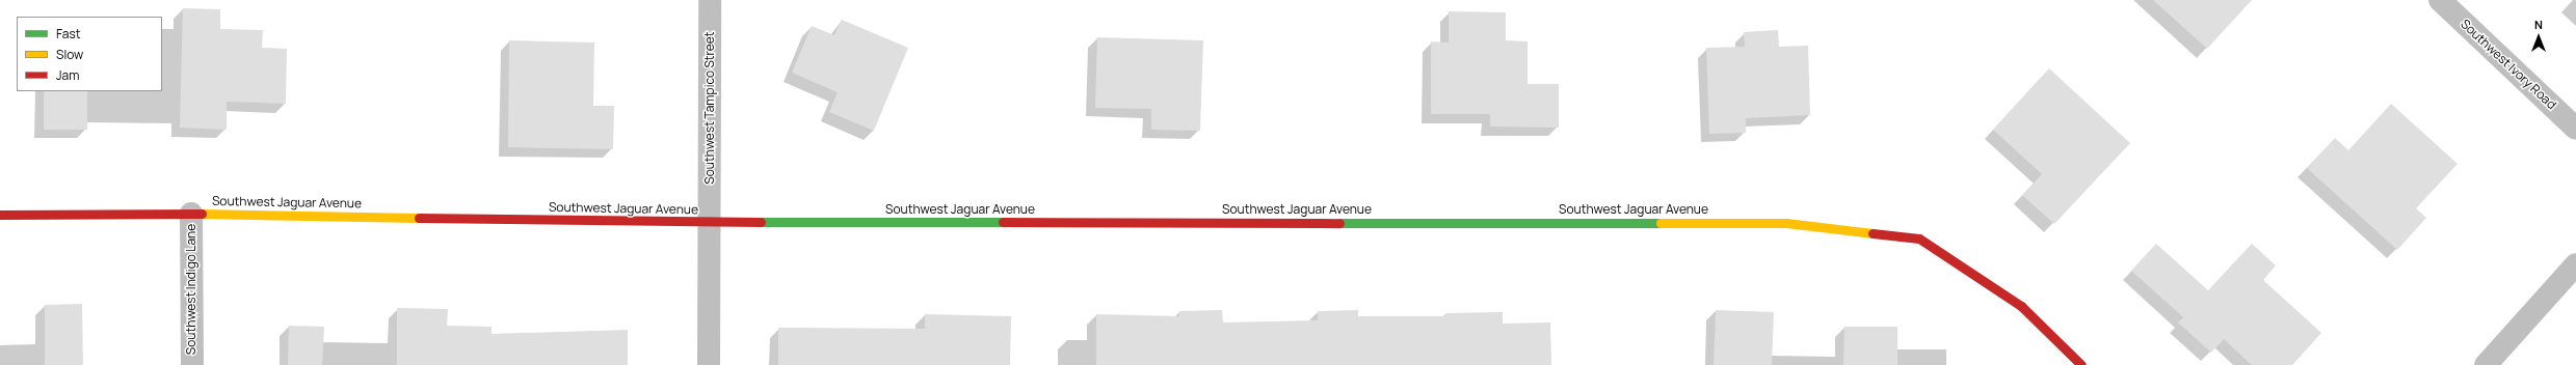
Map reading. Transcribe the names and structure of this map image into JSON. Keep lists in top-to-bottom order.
{
  "streets": {
    "street": [
      "Southwest Ivory Road",
      "Southwest Tampico Street",
      "Southwest Jaguar Avenue",
      "Southwest Indigo Lane"
    ]
  },
  "crossings": [
    ["Southwest Tampico Street", "Southwest Jaguar Avenue"],
    ["Southwest Jaguar Avenue", "Southwest Indigo Lane"]
  ],
  "legend": ["Fast", "Slow", "Jam"],
  "north": "top"
}
